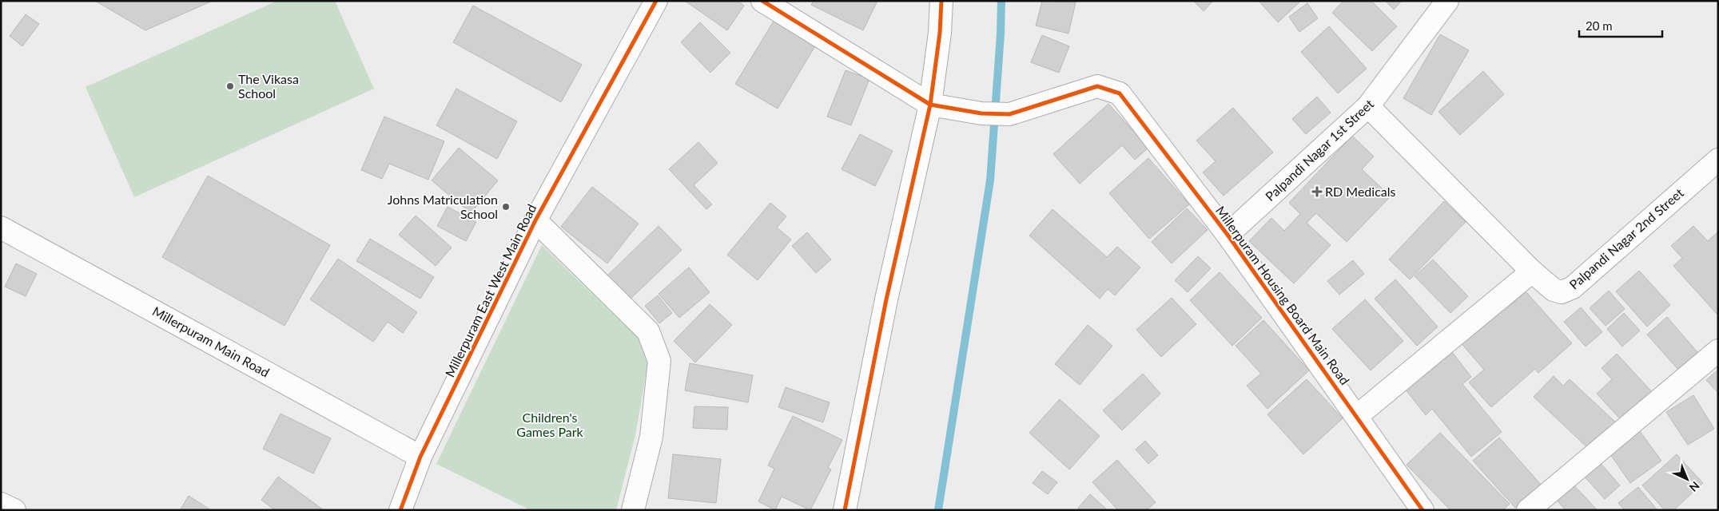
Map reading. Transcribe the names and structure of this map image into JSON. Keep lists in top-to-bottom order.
{
  "streets": {
    "street": [
      "Palpandi Nagar 1st Street",
      "Palpandi Nagar 2nd Street",
      "Millerpuram East West Main Road",
      "Millerpuram Housing Board Main Road",
      "Millerpuram Main Road"
    ]
  },
  "crossings": [
    ["Palpandi Nagar 1st Street", "Palpandi Nagar 2nd Street"],
    ["Palpandi Nagar 1st Street", "Millerpuram Housing Board Main Road"],
    ["Millerpuram East West Main Road", "Millerpuram Main Road"]
  ],
  "parks": ["Children's Games Park"],
  "places": {
    "other": ["The Vikasa School", "Johns Matriculation School"],
    "health": ["RD Medicals"]
  },
  "scale_bar": "20 m",
  "north": "bottom right"
}
